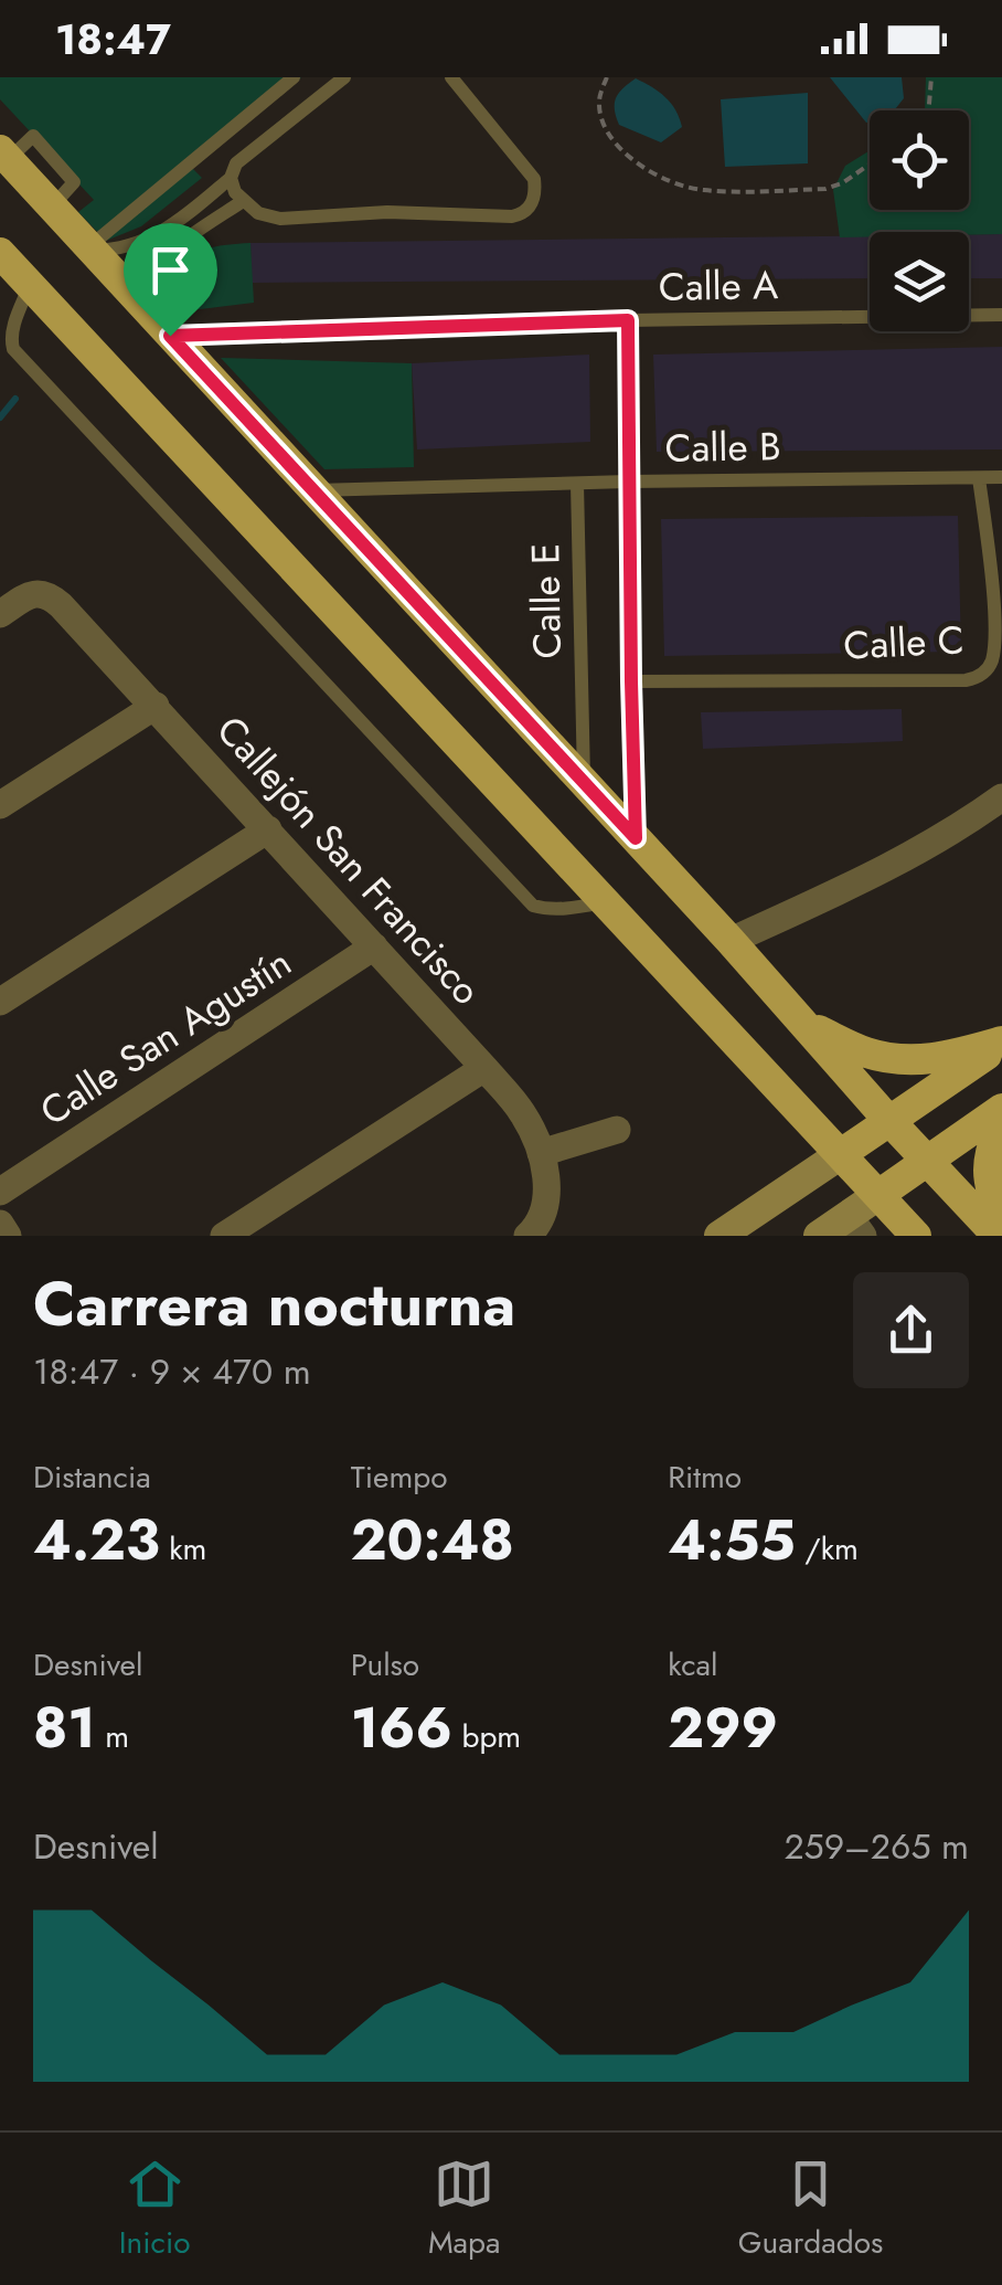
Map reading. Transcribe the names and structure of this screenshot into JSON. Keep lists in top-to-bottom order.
{
  "streets": {
    "street": ["Callejón San Francisco", "Calle San Agustín"],
    "lane": [
      "Calle A",
      "Calle B",
      "Calle E",
      "Calle C"
    ]
  },
  "crossings": [
    ["Calle B", "Calle E"],
    ["Calle B", "Calle C"],
    ["Callejón San Francisco", "Calle San Agustín"]
  ],
  "page": {
    "status": "18:47",
    "heading": ["Carrera nocturna", "18:47 · 9 × 470 m"],
    "stats": [
      ["Distancia", "4.23 km"],
      ["Tiempo", "20:48"],
      ["Ritmo", "4:55 /km"],
      ["Desnivel", "81 m"],
      ["Pulso", "166 bpm"],
      ["kcal", "299"]
    ],
    "chart": ["Desnivel", "259–265 m"],
    "tabs": ["Inicio", "Mapa", "Guardados"]
  }
}
